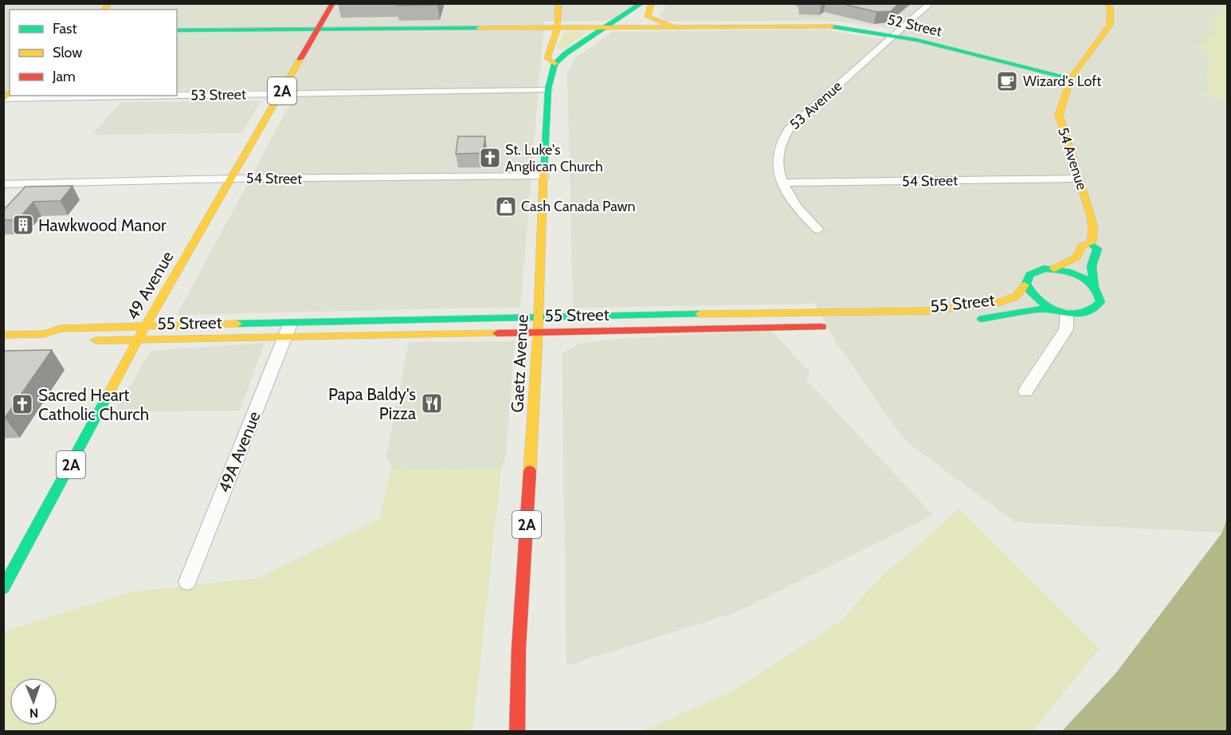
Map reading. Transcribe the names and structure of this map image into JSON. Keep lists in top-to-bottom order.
{
  "streets": {
    "street": [
      "52 Street",
      "2A",
      "53 Street",
      "53 Avenue",
      "54 Avenue",
      "54 Street",
      "49 Avenue",
      "55 Street",
      "Gaetz Avenue",
      "49A Avenue"
    ]
  },
  "crossings": [
    ["52 Street", "53 Avenue"],
    ["52 Street", "54 Avenue"],
    ["52 Street", "49 Avenue"],
    ["52 Street", "Gaetz Avenue"],
    ["53 Street", "49 Avenue"],
    ["53 Street", "Gaetz Avenue"],
    ["53 Avenue", "54 Street"],
    ["54 Avenue", "54 Street"],
    ["54 Avenue", "55 Street"],
    ["54 Street", "49 Avenue"],
    ["54 Street", "Gaetz Avenue"],
    ["49 Avenue", "55 Street"],
    ["55 Street", "Gaetz Avenue"],
    ["55 Street", "49A Avenue"]
  ],
  "places": {
    "cafe": ["Wizard's Loft"],
    "church": ["St. Luke's Anglican Church", "Sacred Heart Catholic Church"],
    "shop": ["Cash Canada Pawn"],
    "building": ["Hawkwood Manor"],
    "restaurant": ["Papa Baldy's Pizza"]
  },
  "legend": ["Fast", "Slow", "Jam"],
  "north": "bottom"
}
